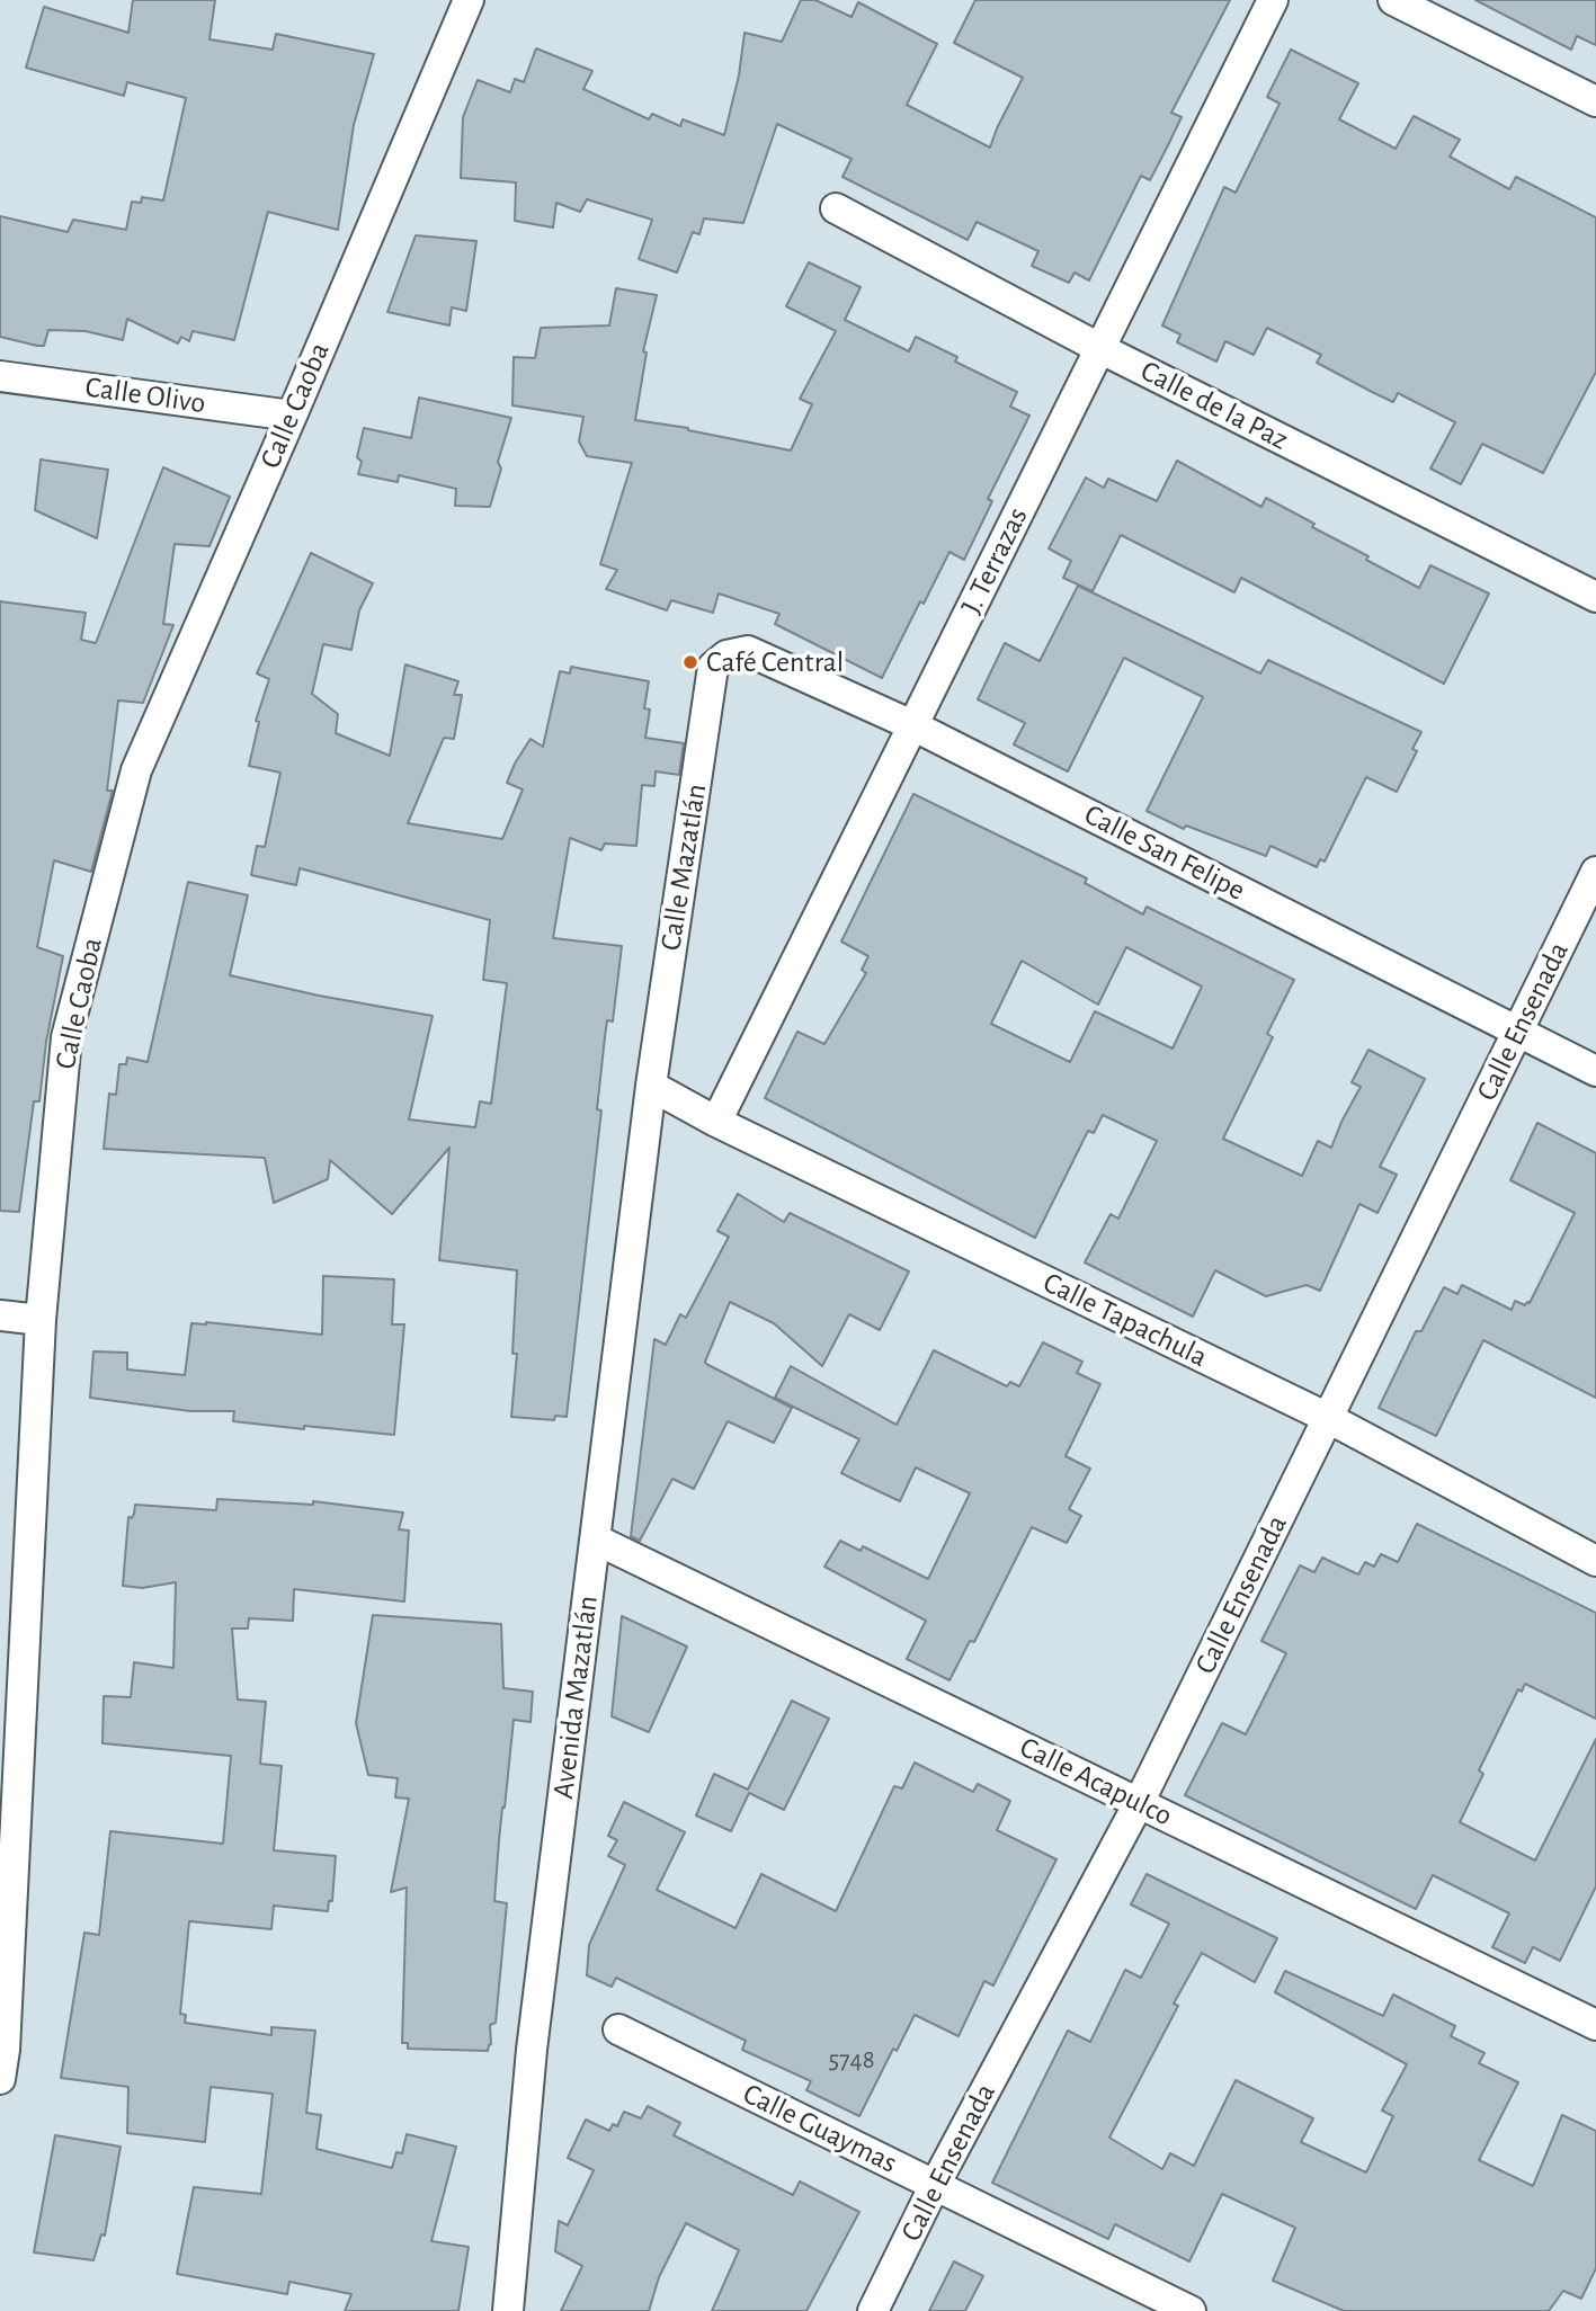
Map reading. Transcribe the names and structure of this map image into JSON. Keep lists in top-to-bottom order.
{
  "streets": {
    "street": [
      "Calle Olivo",
      "Calle Caoba",
      "Calle de la Paz",
      "J. Terrazas",
      "Calle San Felipe",
      "Calle Mazatlán",
      "Calle Ensenada",
      "Calle Tapachula",
      "Avenida Mazatlán",
      "Calle Acapulco",
      "Calle Guaymas"
    ]
  },
  "crossings": [
    ["Calle Olivo", "Calle Caoba"],
    ["Calle de la Paz", "J. Terrazas"],
    ["J. Terrazas", "Calle San Felipe"],
    ["J. Terrazas", "Calle Tapachula"],
    ["Calle San Felipe", "Calle Mazatlán"],
    ["Calle San Felipe", "Calle Ensenada"],
    ["Calle Mazatlán", "Calle Tapachula"],
    ["Calle Mazatlán", "Avenida Mazatlán"],
    ["Calle Ensenada", "Calle Tapachula"],
    ["Calle Ensenada", "Calle Acapulco"],
    ["Calle Ensenada", "Calle Guaymas"],
    ["Calle Tapachula", "Avenida Mazatlán"],
    ["Avenida Mazatlán", "Calle Acapulco"]
  ],
  "places": ["Café Central"],
  "house_numbers": ["5748"]
}
